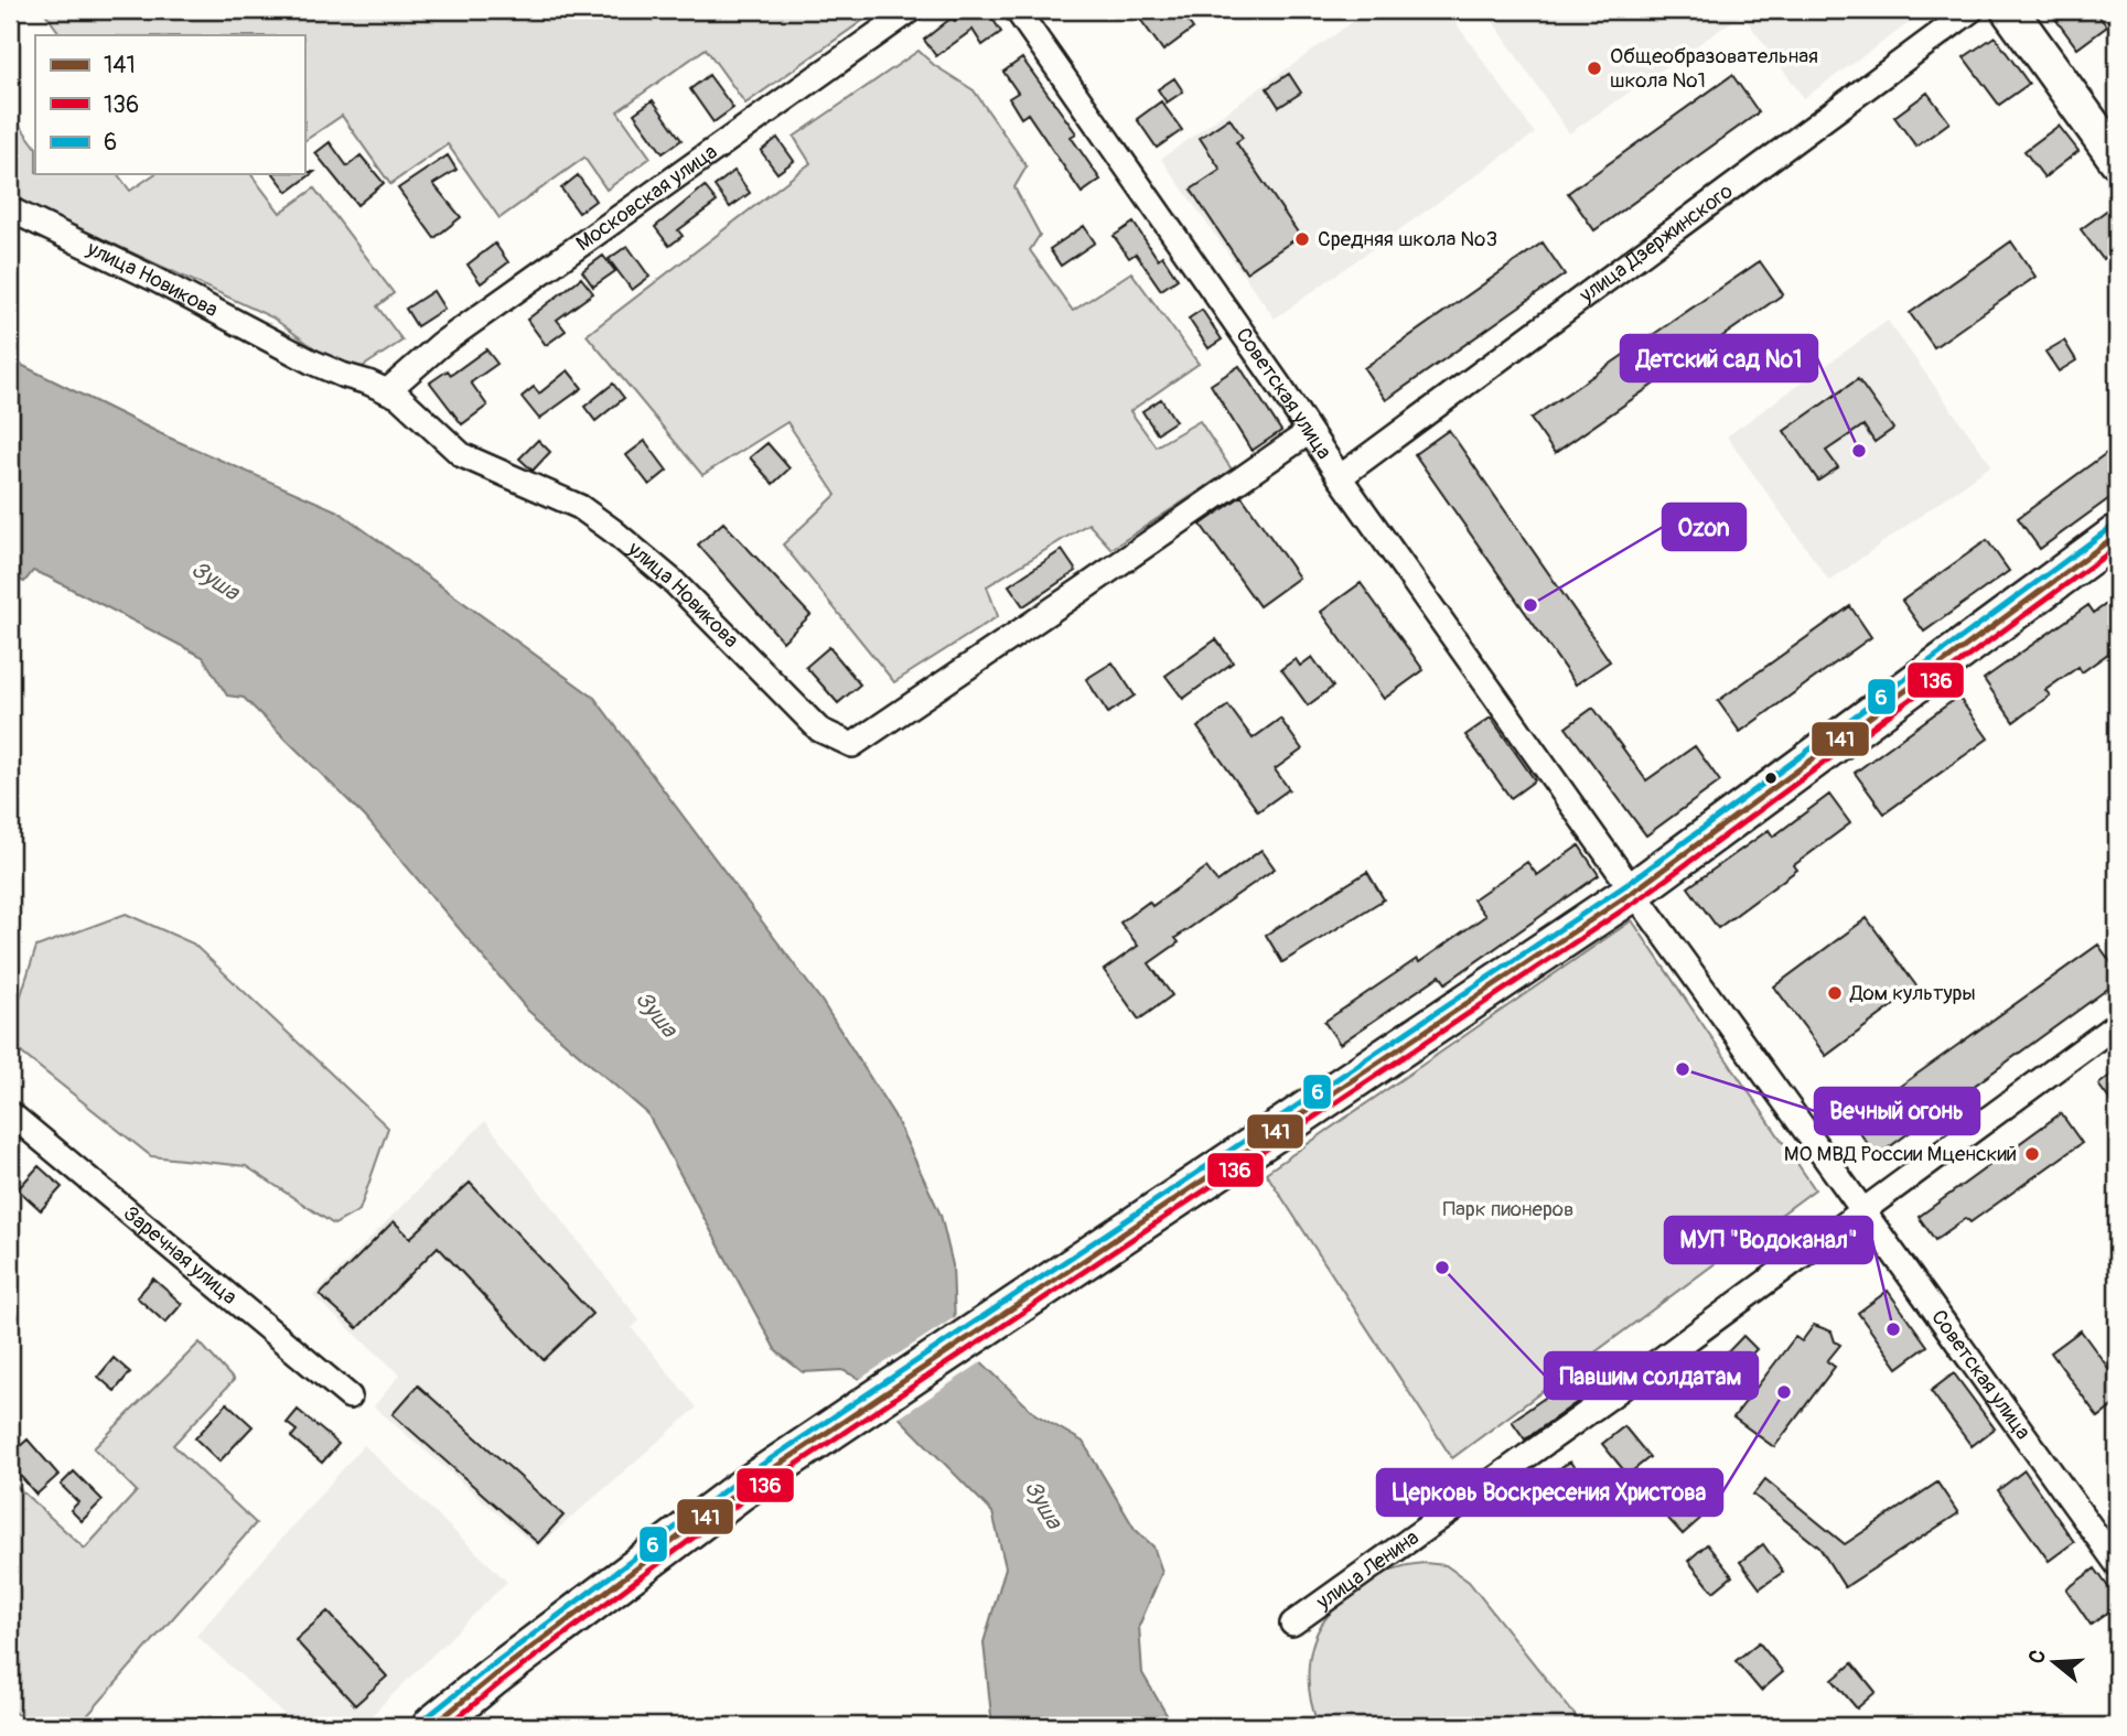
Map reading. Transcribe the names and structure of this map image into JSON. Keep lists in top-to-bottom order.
{
  "streets": {
    "street": [
      "Московская улица",
      "улица Дзержинского",
      "улица Новикова",
      "Советская улица",
      "Заречная улица",
      "улица Ленина"
    ]
  },
  "crossings": [
    ["Московская улица", "улица Новикова"],
    ["улица Дзержинского", "Советская улица"],
    ["улица Новикова", "Советская улица"],
    ["Советская улица", "улица Ленина"]
  ],
  "water": ["Зуша"],
  "parks": ["Парк пионеров"],
  "places": [
    "Общеобразовательная школа №1",
    "Средняя школа №3",
    "Детский сад №1",
    "Ozon",
    "Дом культуры",
    "Вечный огонь",
    "МО МВД России Мценский",
    "Павшим солдатам",
    "МУП \"Водоканал\"",
    "Церковь Воскресения Христова"
  ],
  "lines": ["transit line 6", "transit line 141", "transit line 136"],
  "legend": ["141", "136", "6"],
  "north": "left"
}
